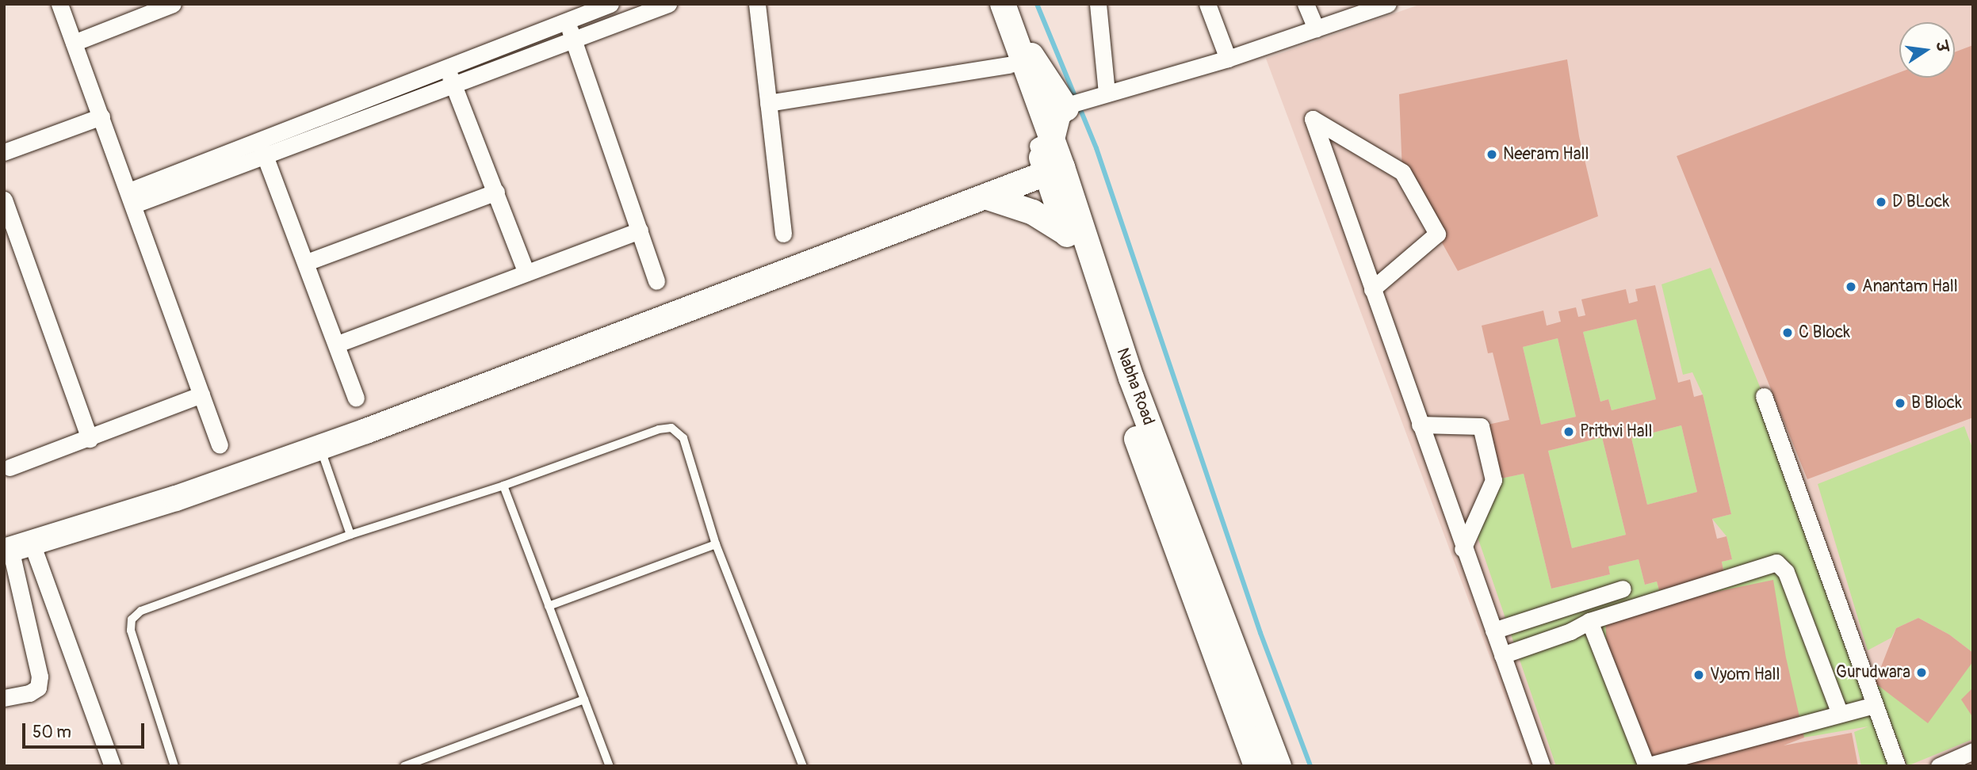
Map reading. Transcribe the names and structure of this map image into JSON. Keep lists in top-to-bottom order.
{
  "streets": {
    "main road": ["Nabha Road"]
  },
  "places": [
    "Neeram Hall",
    "D BLock",
    "Anantam Hall",
    "C Block",
    "B Block",
    "Prithvi Hall",
    "Gurudwara",
    "Vyom Hall"
  ],
  "scale_bar": "50 m",
  "north": "right"
}
